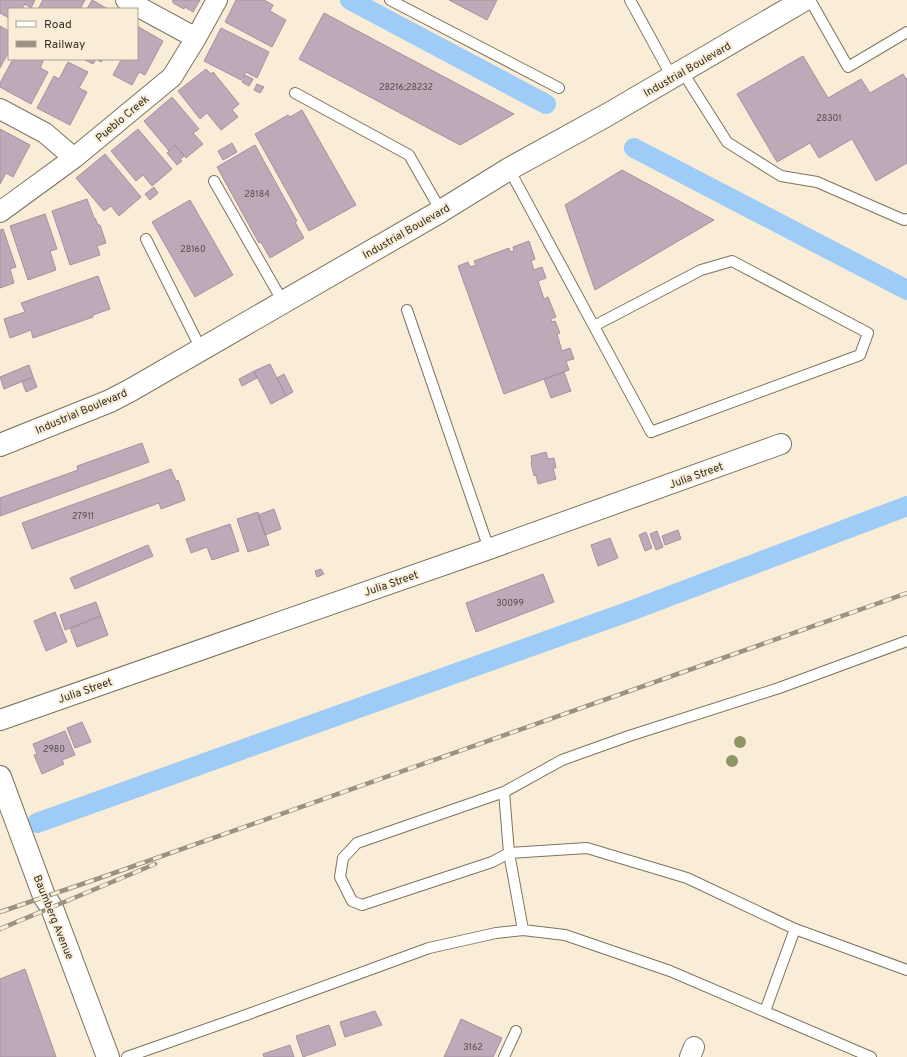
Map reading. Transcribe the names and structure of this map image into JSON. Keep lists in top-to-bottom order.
{
  "streets": {
    "main road": ["Industrial Boulevard", "Baumberg Avenue"],
    "street": ["Pueblo Creek", "Julia Street"]
  },
  "house_numbers": [
    "28216;28232",
    "28301",
    "28184",
    "28160",
    "27911",
    "30099",
    "2980",
    "3162"
  ],
  "legend": ["Road", "Railway"]
}
